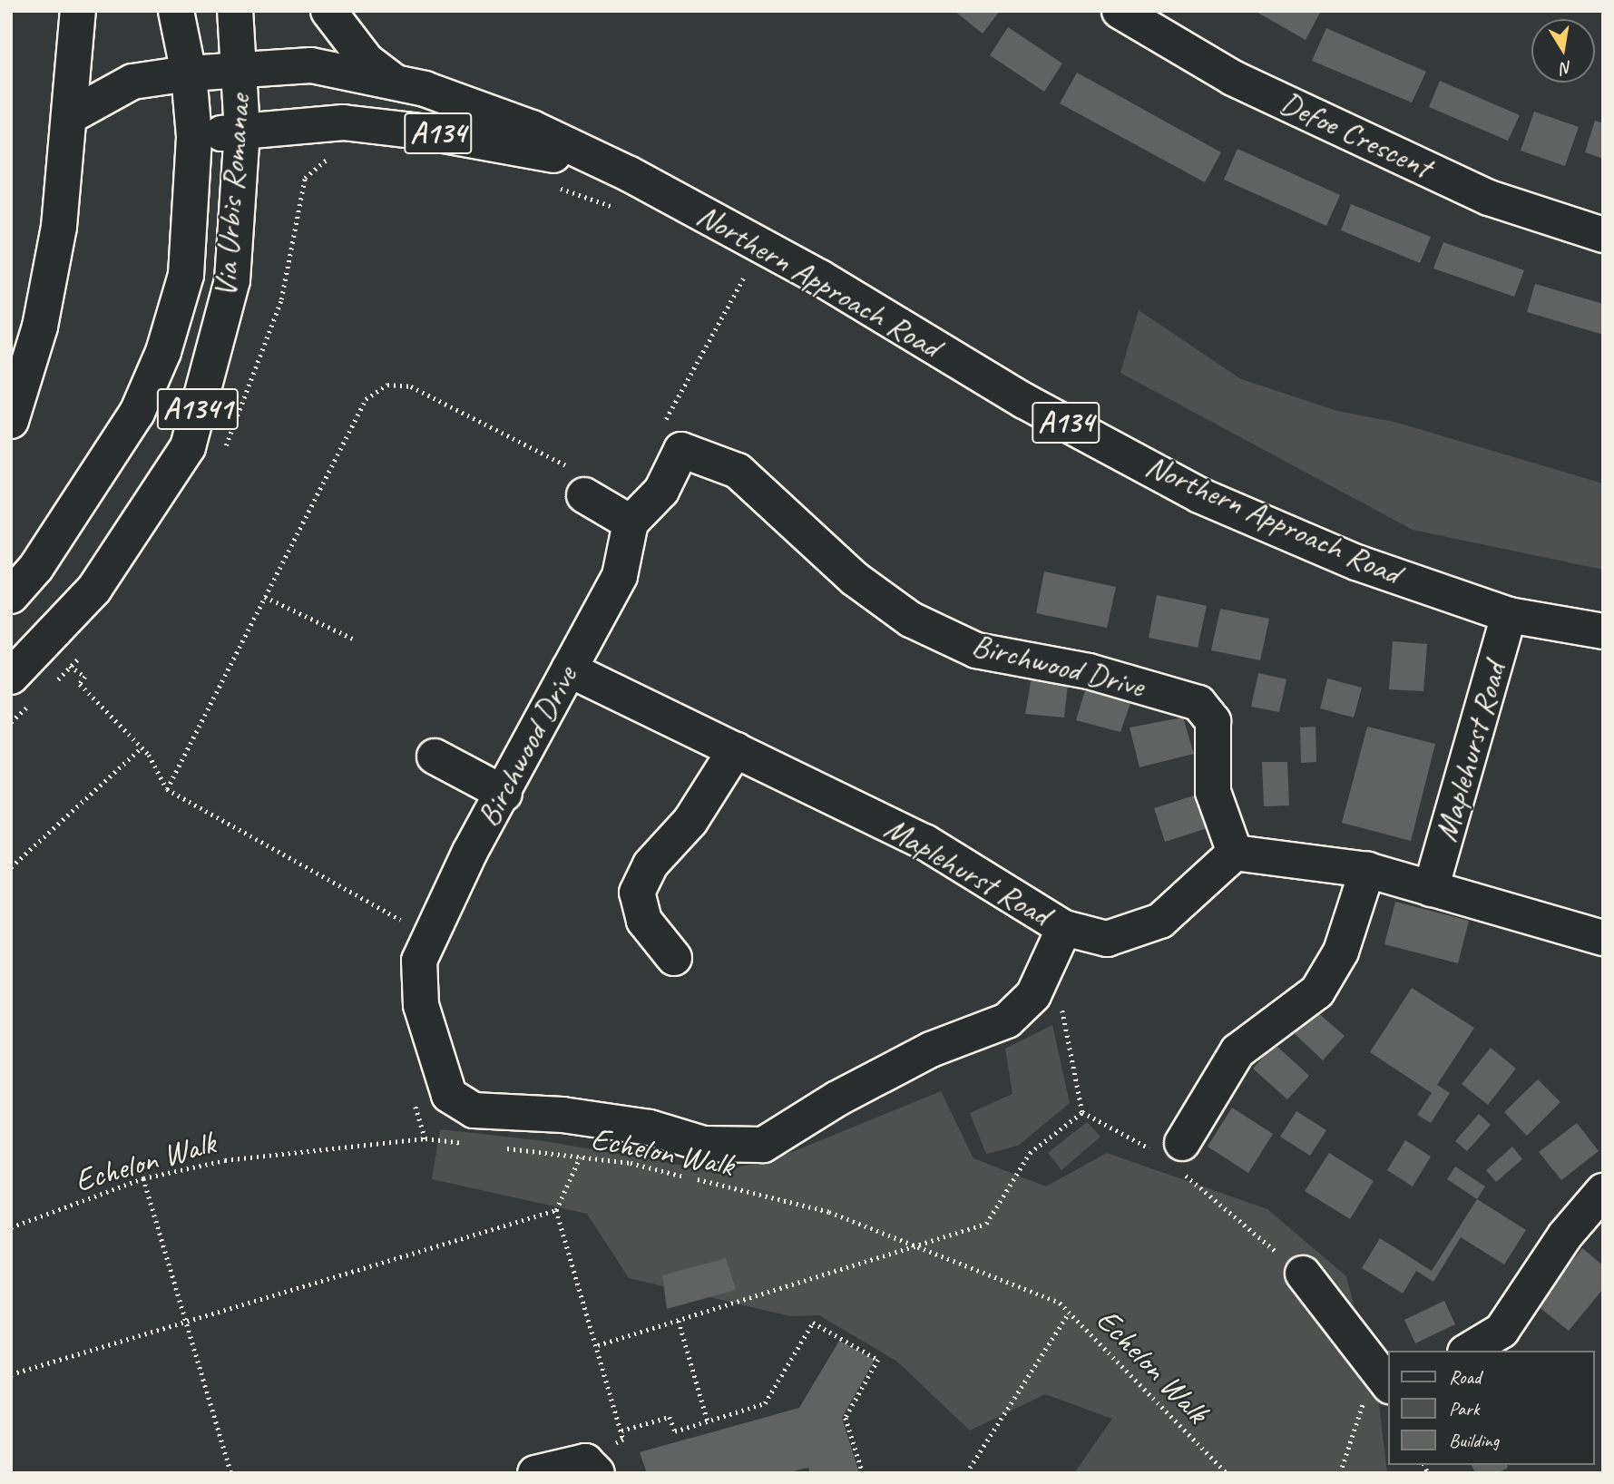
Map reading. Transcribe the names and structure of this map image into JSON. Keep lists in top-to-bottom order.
{
  "streets": {
    "street": [
      "A134",
      "Defoe Crescent",
      "Via Urbis Romanae",
      "Northern Approach Road",
      "A1341",
      "Birchwood Drive",
      "Maplehurst Road"
    ],
    "path": ["Echelon Walk"]
  },
  "crossings": [
    ["Via Urbis Romanae", "Northern Approach Road"],
    ["Northern Approach Road", "Maplehurst Road"],
    ["Birchwood Drive", "Maplehurst Road"]
  ],
  "legend": ["Road", "Park", "Building"],
  "north": "bottom"
}
